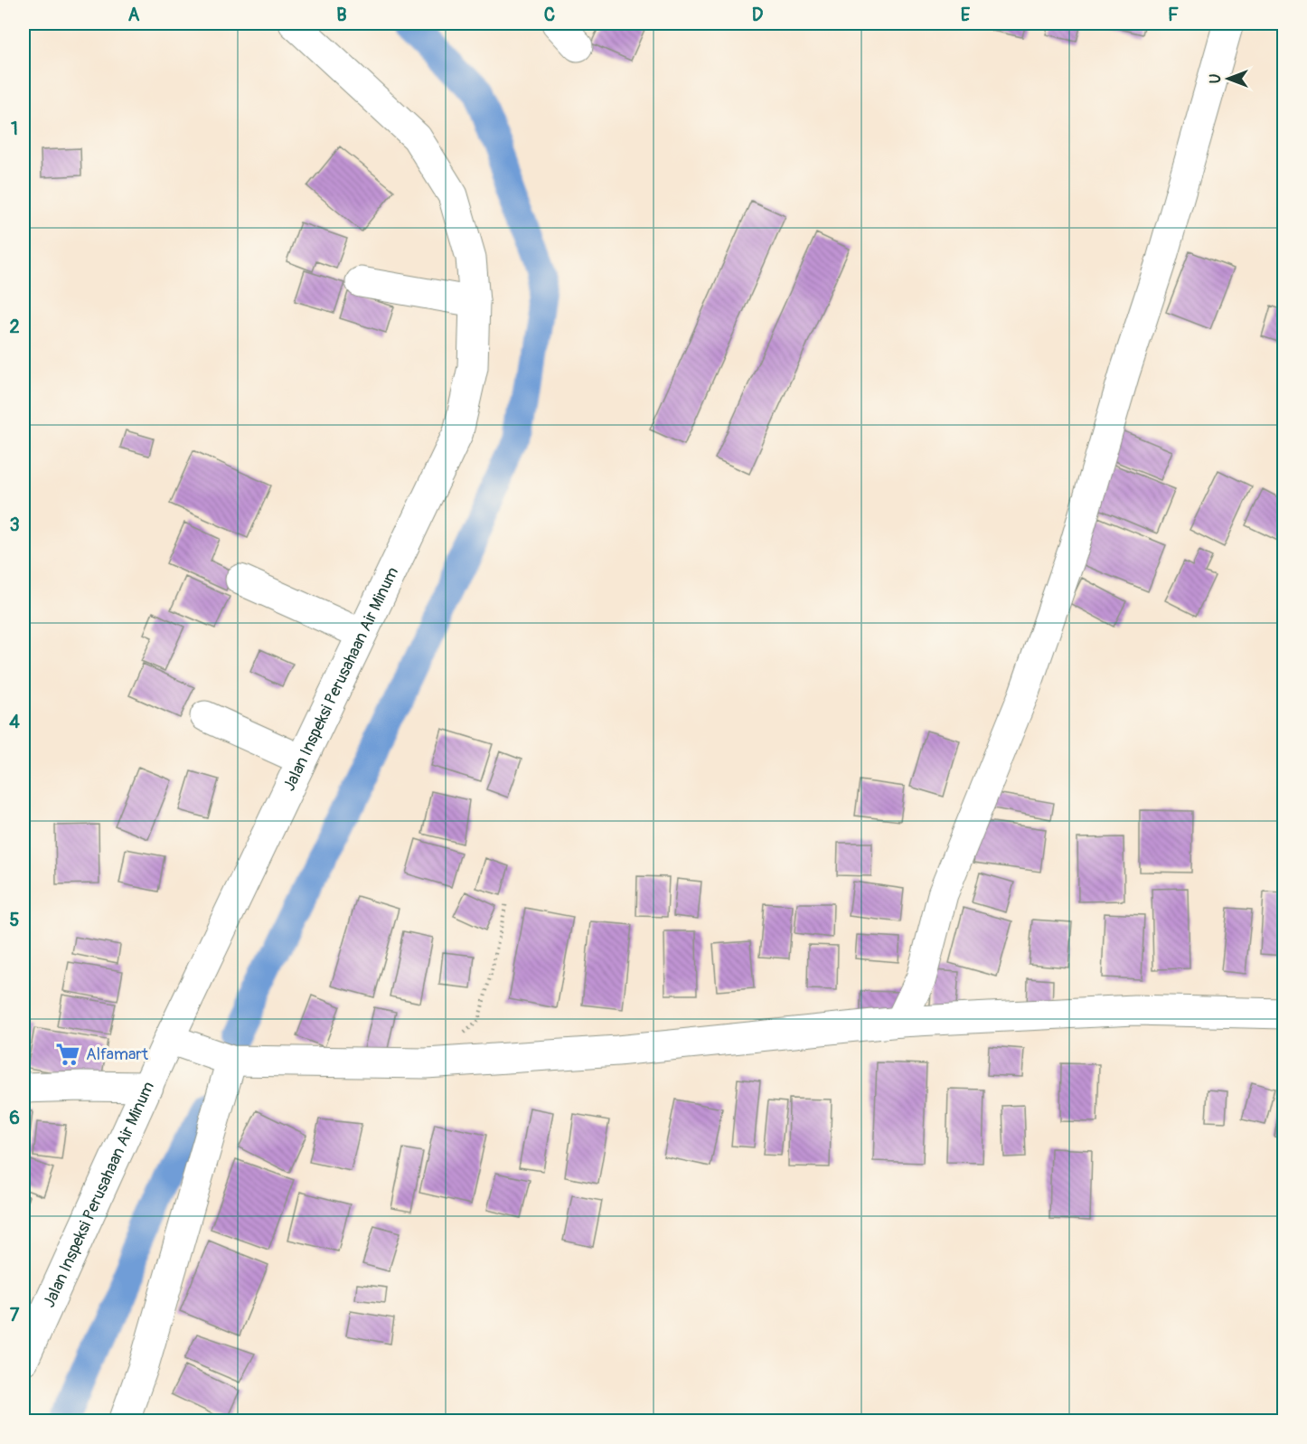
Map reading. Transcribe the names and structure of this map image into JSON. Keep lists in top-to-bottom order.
{
  "streets": {
    "street": ["Jalan Inspeksi Perusahaan Air Minum"]
  },
  "places": {
    "supermarket": ["Alfamart"]
  },
  "north": "left",
  "grid": {
    "columns": [
      "A",
      "B",
      "C",
      "D",
      "E",
      "F"
    ],
    "rows": [
      "1",
      "2",
      "3",
      "4",
      "5",
      "6",
      "7"
    ]
  }
}
